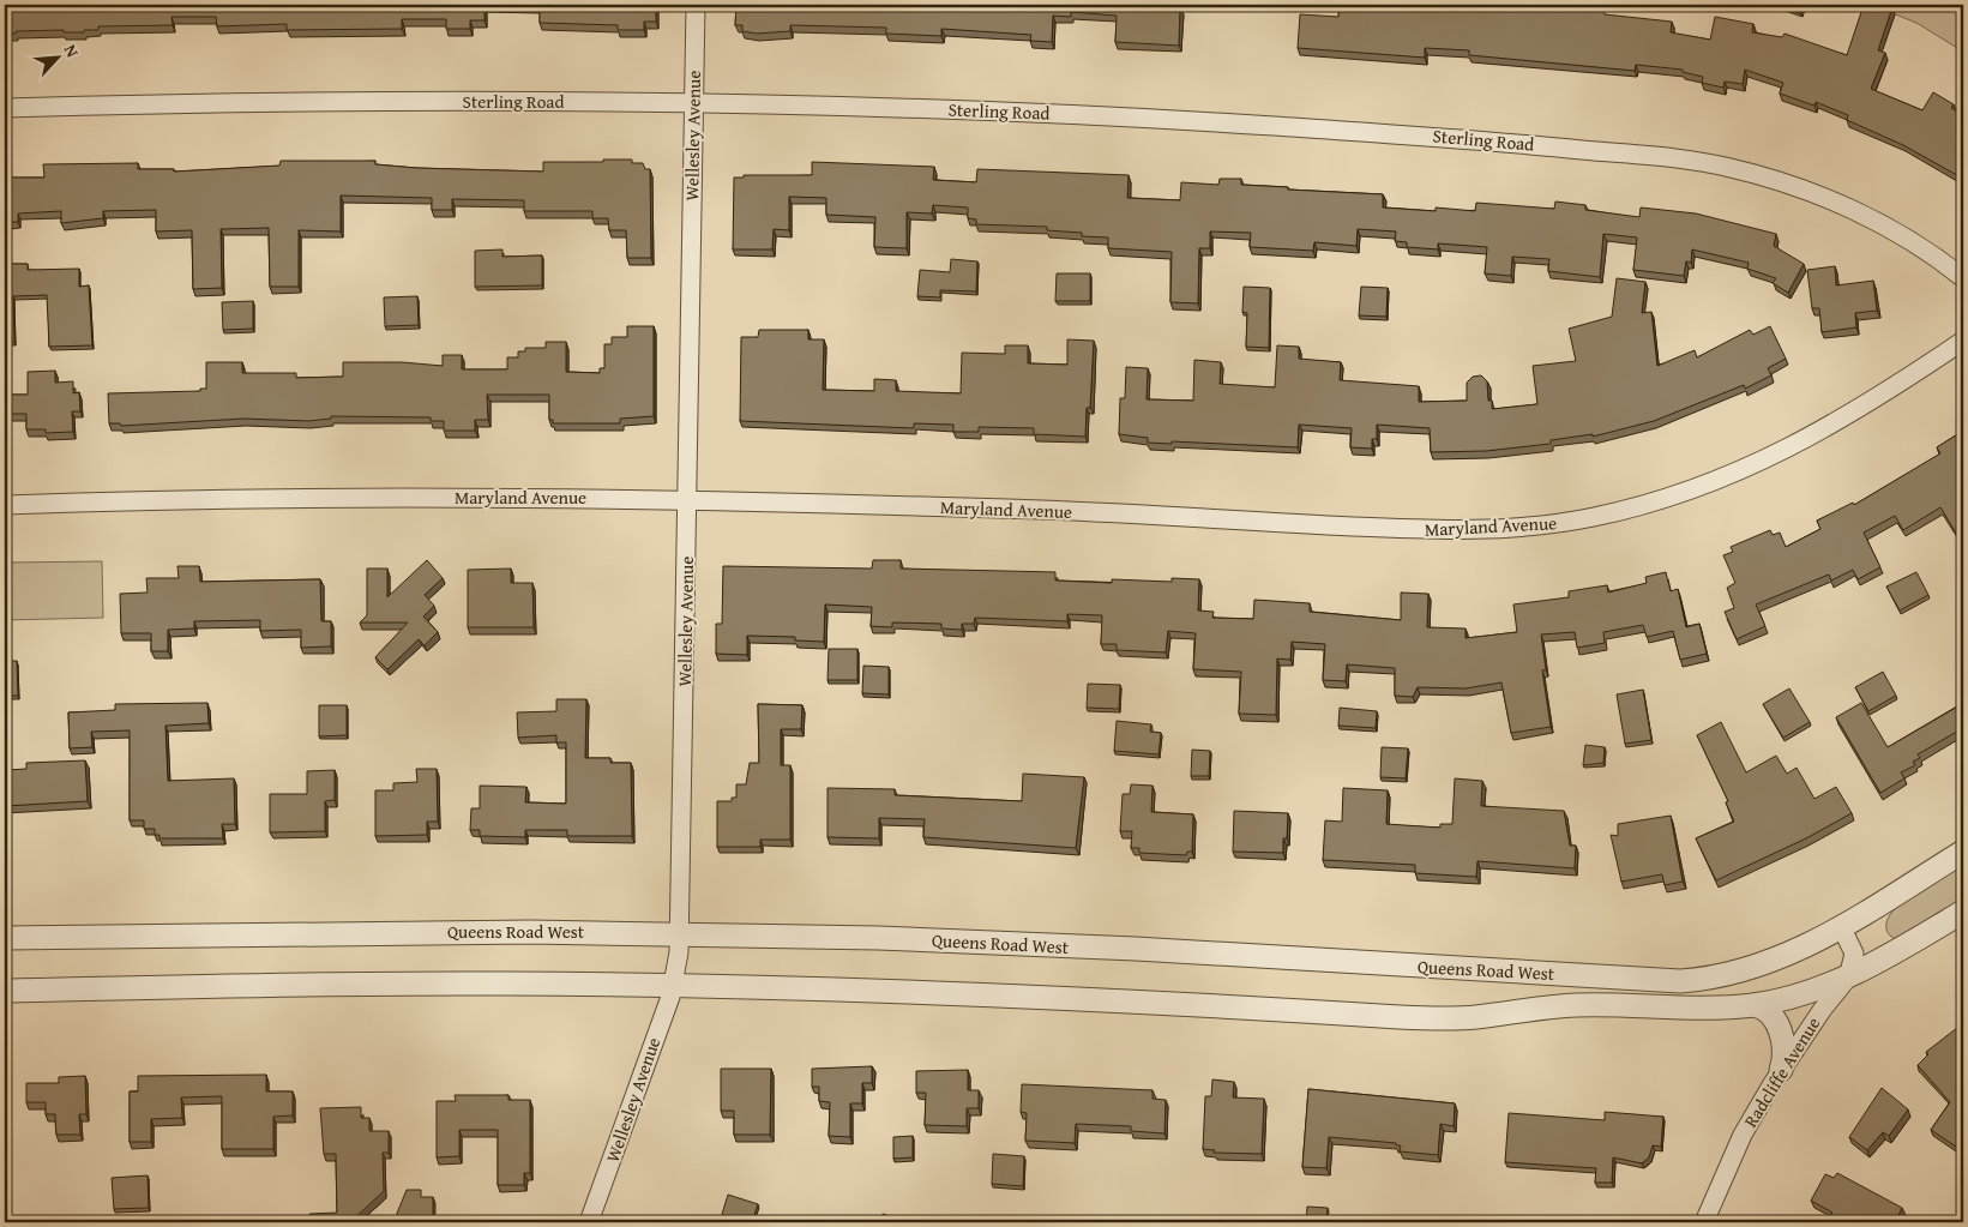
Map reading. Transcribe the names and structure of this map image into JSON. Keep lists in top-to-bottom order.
{
  "streets": {
    "street": [
      "Sterling Road",
      "Wellesley Avenue",
      "Maryland Avenue",
      "Queens Road West",
      "Radcliffe Avenue"
    ]
  },
  "crossings": [
    ["Sterling Road", "Wellesley Avenue"],
    ["Wellesley Avenue", "Maryland Avenue"],
    ["Wellesley Avenue", "Queens Road West"],
    ["Queens Road West", "Radcliffe Avenue"]
  ],
  "north": "top right"
}
